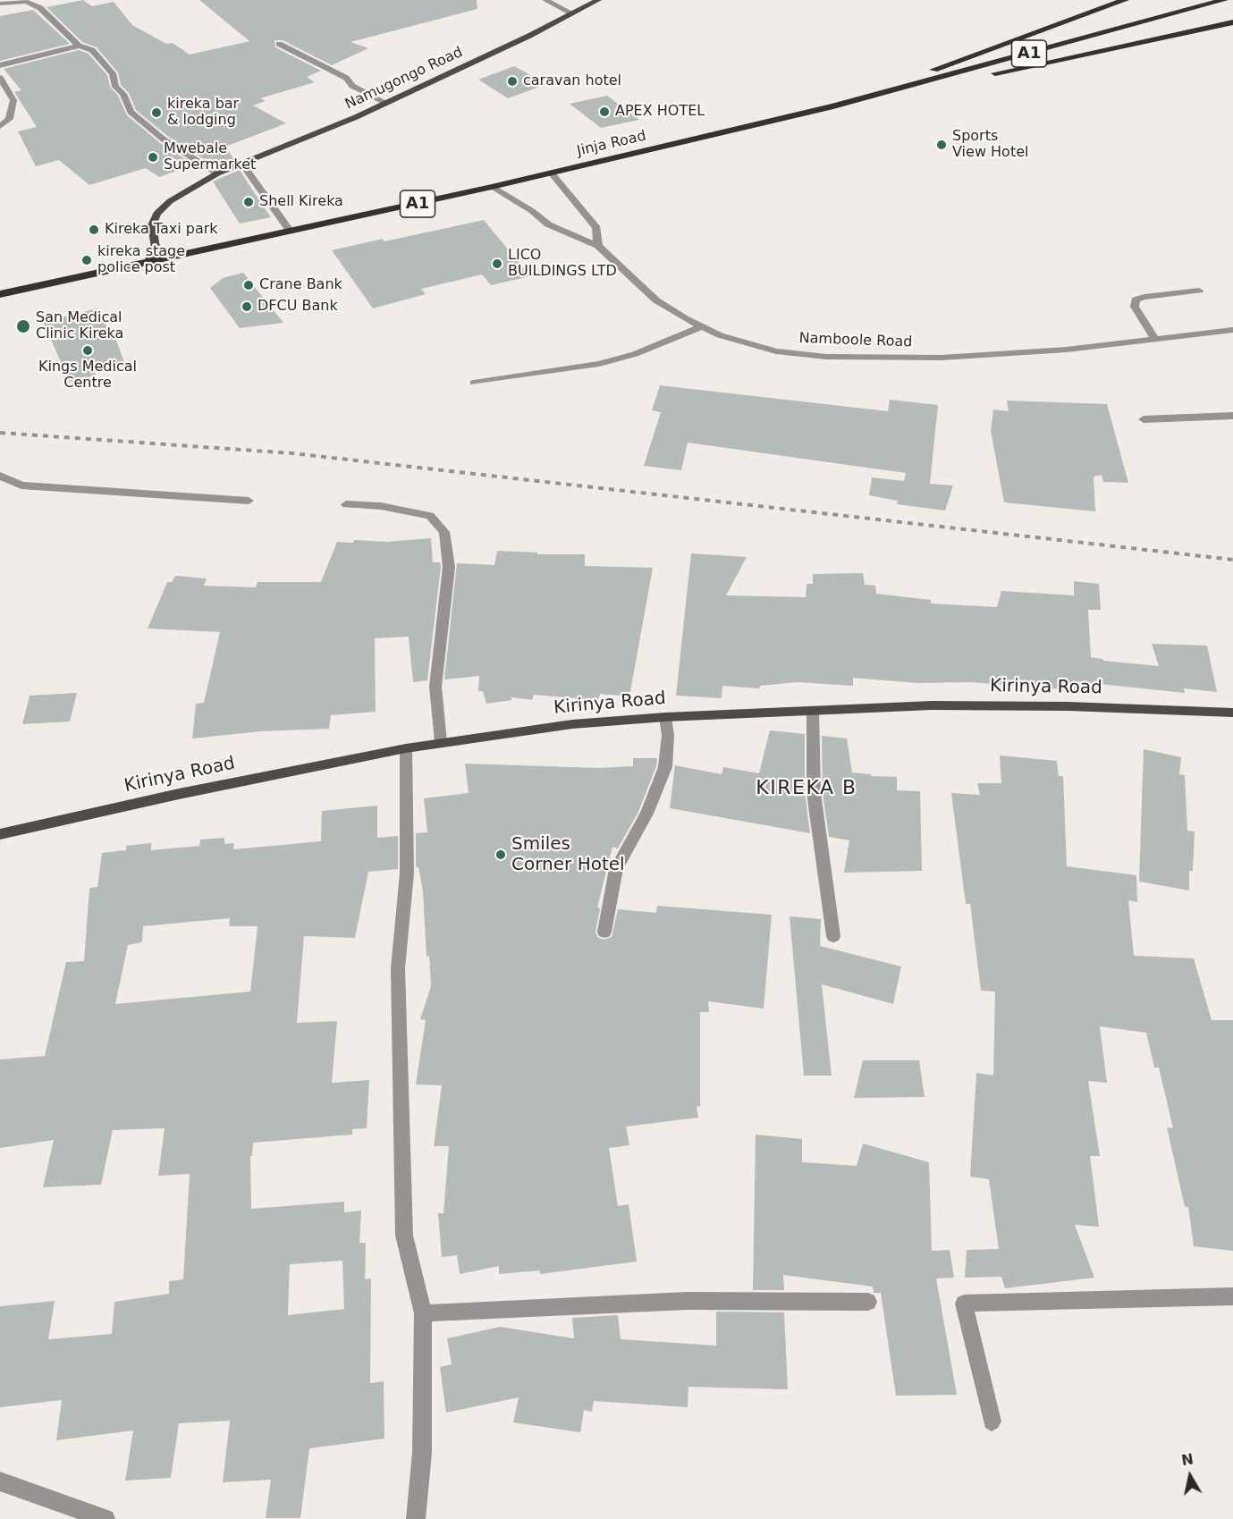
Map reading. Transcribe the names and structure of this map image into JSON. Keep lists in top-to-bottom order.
{
  "streets": {
    "highway": ["A1", "Jinja Road"],
    "main road": ["Namugongo Road", "Kirinya Road"],
    "street": ["Namboole Road"]
  },
  "crossings": [
    ["Namugongo Road", "Jinja Road"],
    ["Jinja Road", "Namboole Road"]
  ],
  "districts": ["KIREKA B"],
  "places": [
    "caravan hotel",
    "APEX HOTEL",
    "kireka bar & lodging",
    "Sports View Hotel",
    "Mwebale Supermarket",
    "Shell Kireka",
    "Kireka Taxi park",
    "kireka stage police post",
    "LICO BUILDINGS LTD",
    "Crane Bank",
    "DFCU Bank",
    "San Medical Clinic Kireka",
    "Kings Medical Centre",
    "Smiles Corner Hotel"
  ],
  "north": "top"
}
